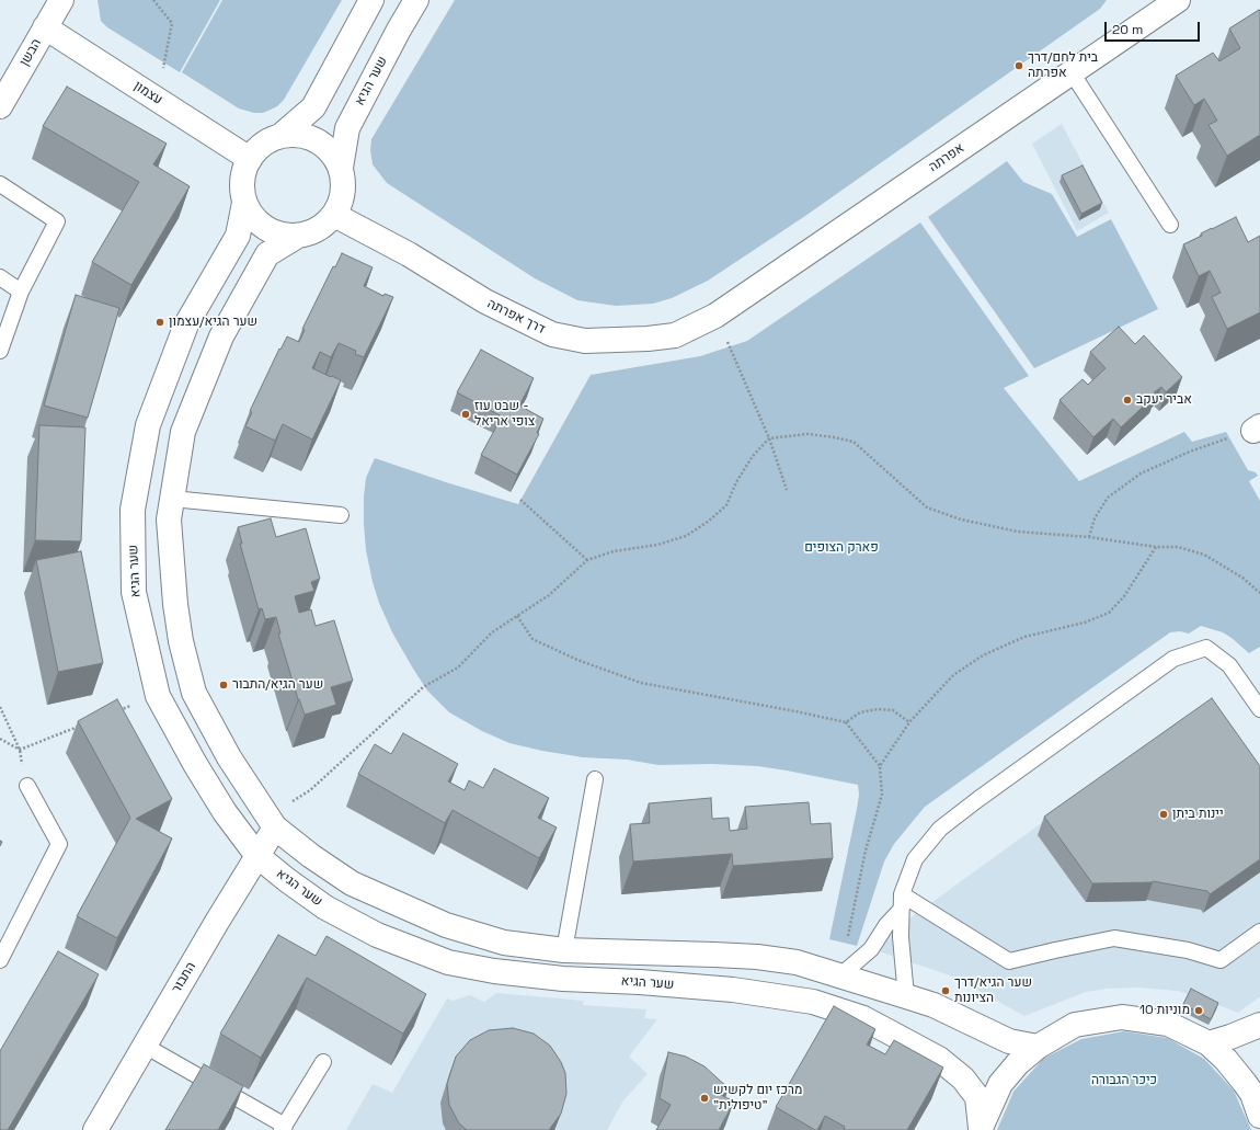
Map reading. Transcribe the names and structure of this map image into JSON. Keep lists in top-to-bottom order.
{
  "streets": {
    "street": [
      "הבשן",
      "שער הגיא",
      "עצמון",
      "אפרתה",
      "דרך אפרתה",
      "התבור"
    ]
  },
  "crossings": [
    ["הבשן", "עצמון"],
    ["שער הגיא", "עצמון"],
    ["שער הגיא", "דרך אפרתה"],
    ["שער הגיא", "התבור"],
    ["עצמון", "דרך אפרתה"],
    ["אפרתה", "דרך אפרתה"]
  ],
  "parks": ["פארק הצופים", "כיכר הגבורה"],
  "places": [
    "בית לחם/דרך אפרתה",
    "שער הגיא/עצמון",
    "אביר יעקב",
    "שבט עוז - צופי אריאל",
    "שער הגיא/התבור",
    "יינות ביתן",
    "שער הגיא/דרך הציונות",
    "מוניות 10",
    "מרכז יום לקשיש \"טיפולית\""
  ],
  "scale_bar": "20 m"
}
